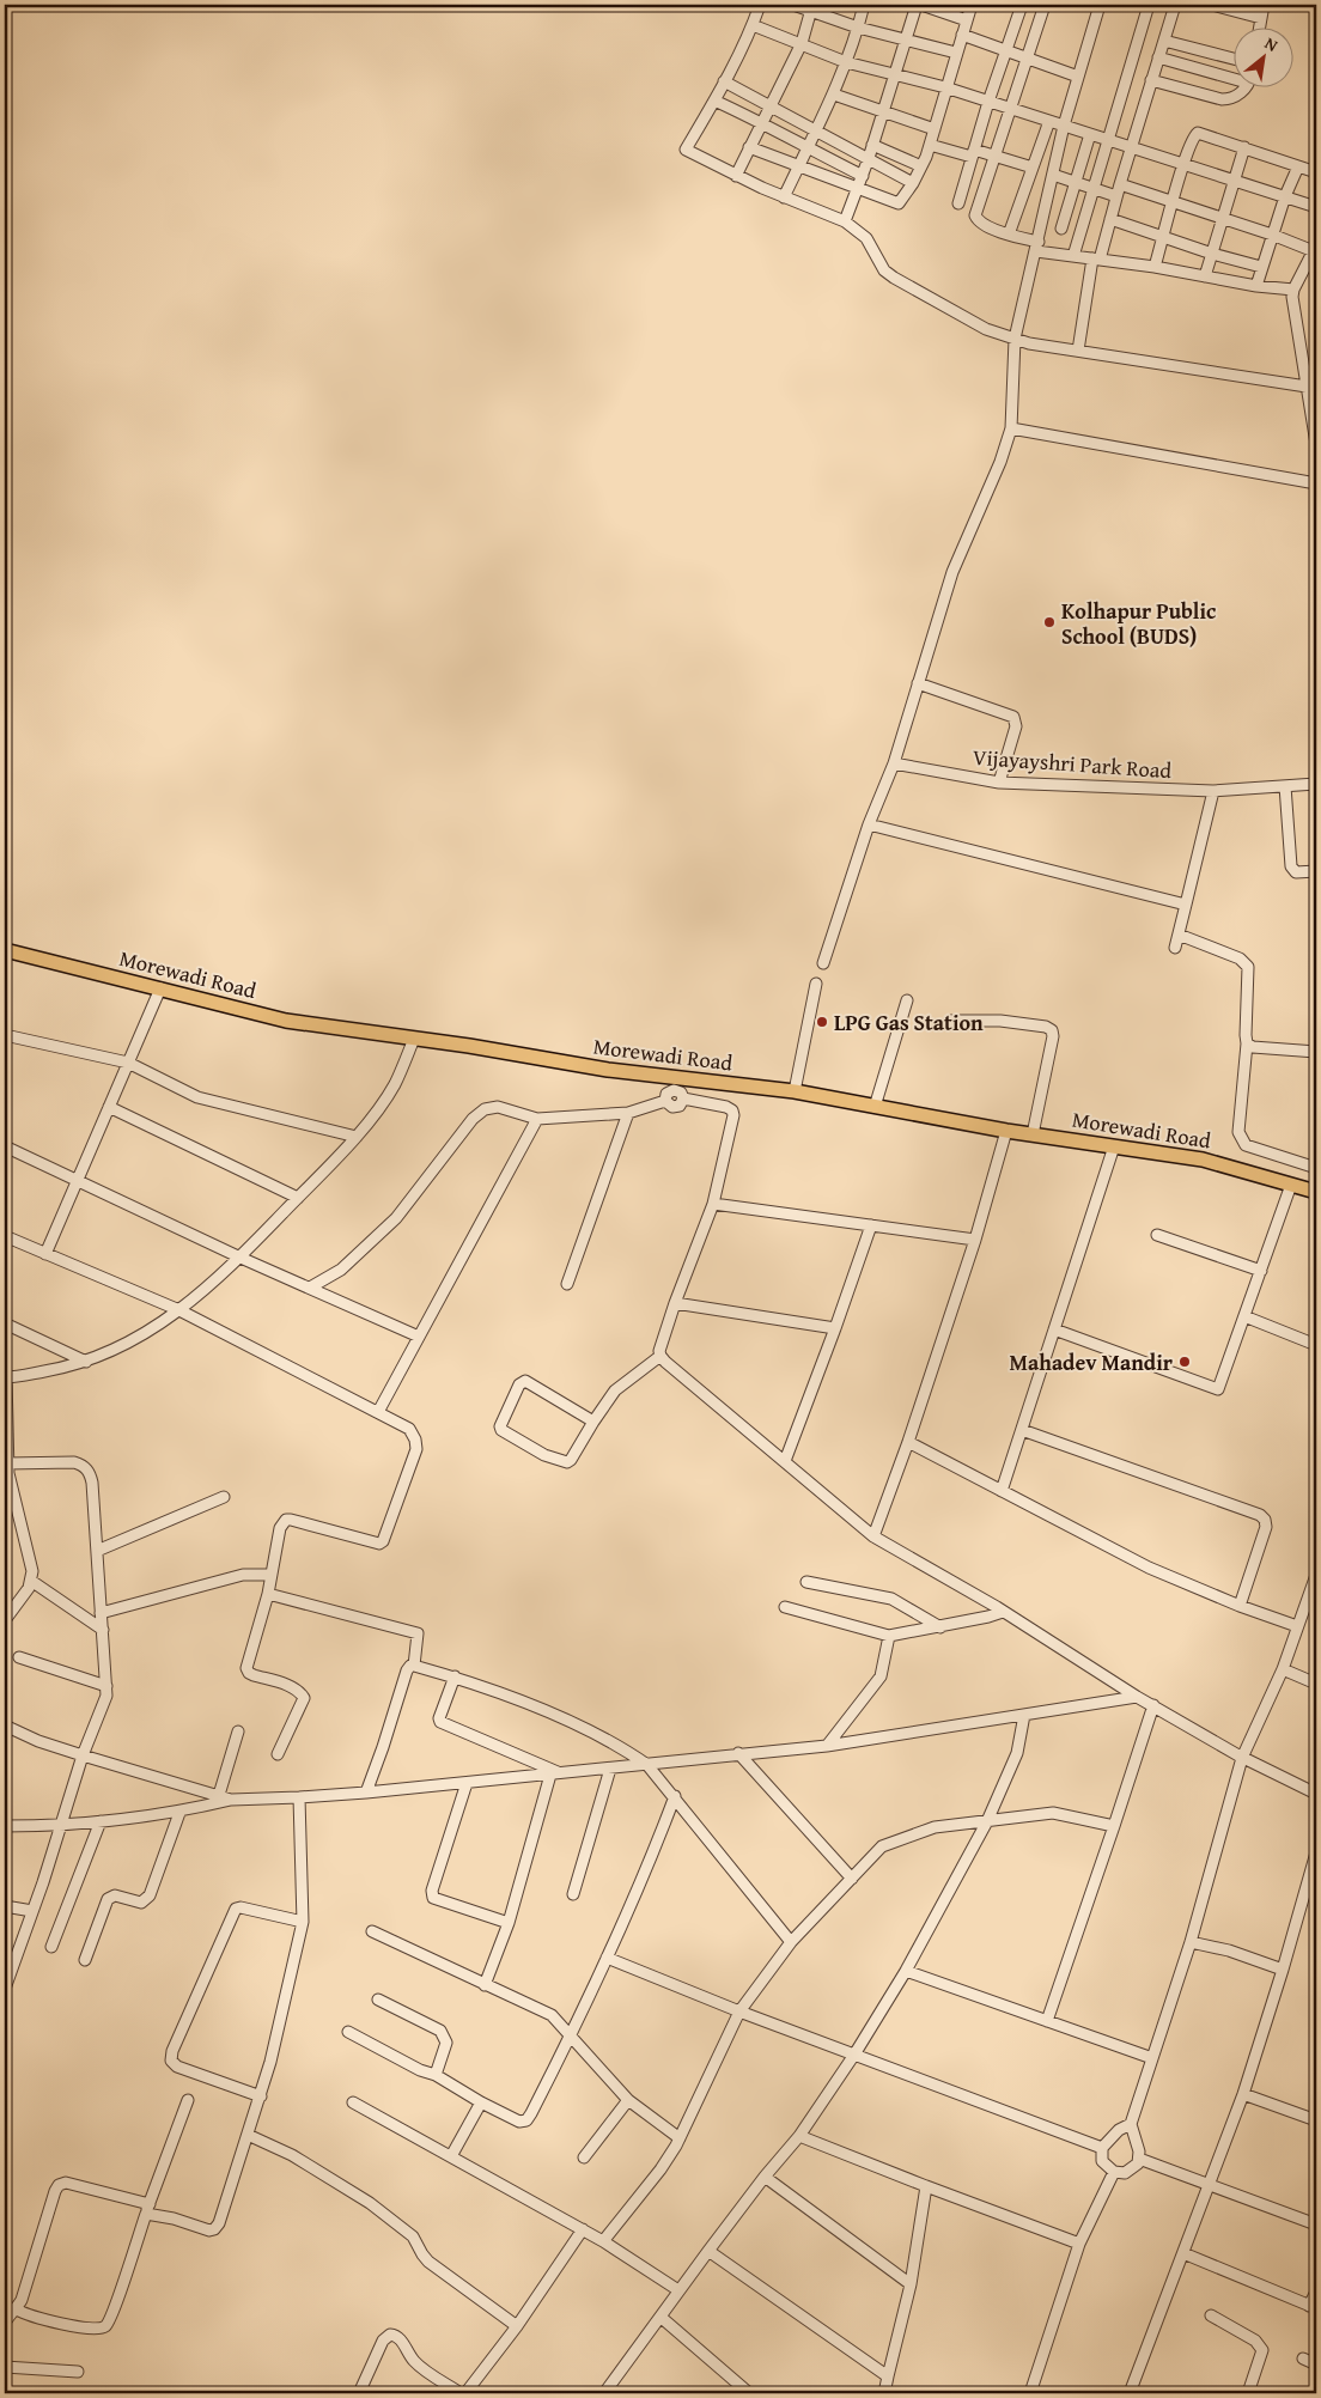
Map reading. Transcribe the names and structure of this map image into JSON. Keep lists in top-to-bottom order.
{
  "streets": {
    "main road": ["Morewadi Road"],
    "street": ["Vijayayshri Park Road"]
  },
  "places": ["Kolhapur Public School (BUDS)", "LPG Gas Station", "Mahadev Mandir"],
  "north": "top right"
}
